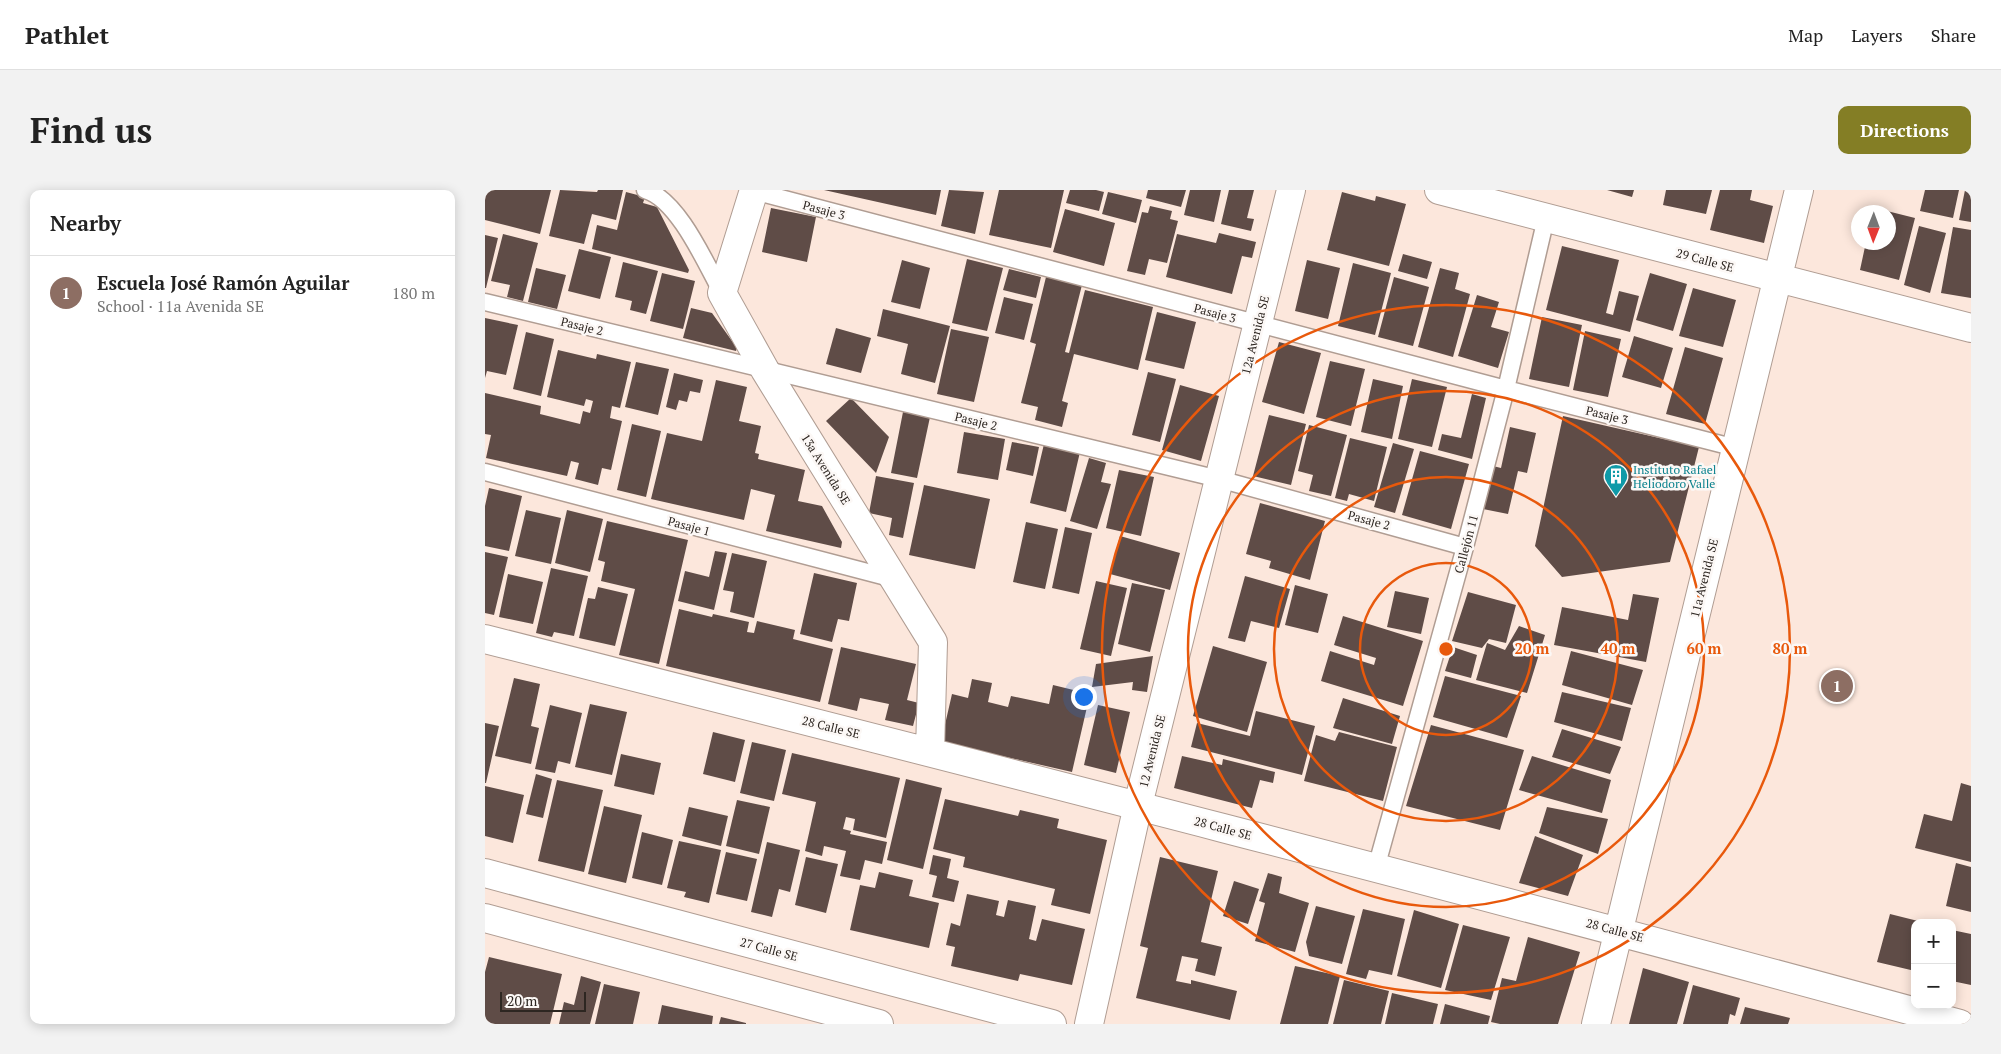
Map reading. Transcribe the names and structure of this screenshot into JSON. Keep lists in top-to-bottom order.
{
  "streets": {
    "street": [
      "29 Calle SE",
      "12a Avenida SE",
      "13a Avenida SE",
      "11a Avenida SE",
      "28 Calle SE",
      "12 Avenida SE",
      "27 Calle SE"
    ],
    "lane": [
      "Pasaje 3",
      "Pasaje 2",
      "Pasaje 1",
      "Callejón 11"
    ]
  },
  "crossings": [
    ["Pasaje 3", "12a Avenida SE"],
    ["Pasaje 3", "Callejón 11"],
    ["Pasaje 3", "11a Avenida SE"],
    ["29 Calle SE", "Callejón 11"],
    ["29 Calle SE", "11a Avenida SE"],
    ["Pasaje 2", "12a Avenida SE"],
    ["Pasaje 2", "13a Avenida SE"],
    ["Pasaje 2", "Callejón 11"],
    ["Pasaje 2", "12 Avenida SE"],
    ["12a Avenida SE", "12 Avenida SE"],
    ["13a Avenida SE", "Pasaje 1"],
    ["13a Avenida SE", "28 Calle SE"],
    ["Callejón 11", "28 Calle SE"],
    ["11a Avenida SE", "28 Calle SE"],
    ["28 Calle SE", "12 Avenida SE"]
  ],
  "places": {
    "building": ["Instituto Rafael Heliodoro Valle"]
  },
  "scale_bar": "20 m",
  "north": "bottom",
  "page": {
    "header": "Pathlet",
    "nav": ["Map", "Layers", "Share"],
    "buttons": "Directions",
    "title": "Find us",
    "heading": "Nearby",
    "list": [
      {
        "mark": "1",
        "name": "Escuela José Ramón Aguilar",
        "note": "School · 11a Avenida SE",
        "value": "180 m"
      }
    ],
    "pins": "1",
    "map_buttons": ["+", "−"],
    "scale": "20 m"
  },
  "rings": [
    "20 m",
    "40 m",
    "60 m",
    "80 m"
  ]
}
